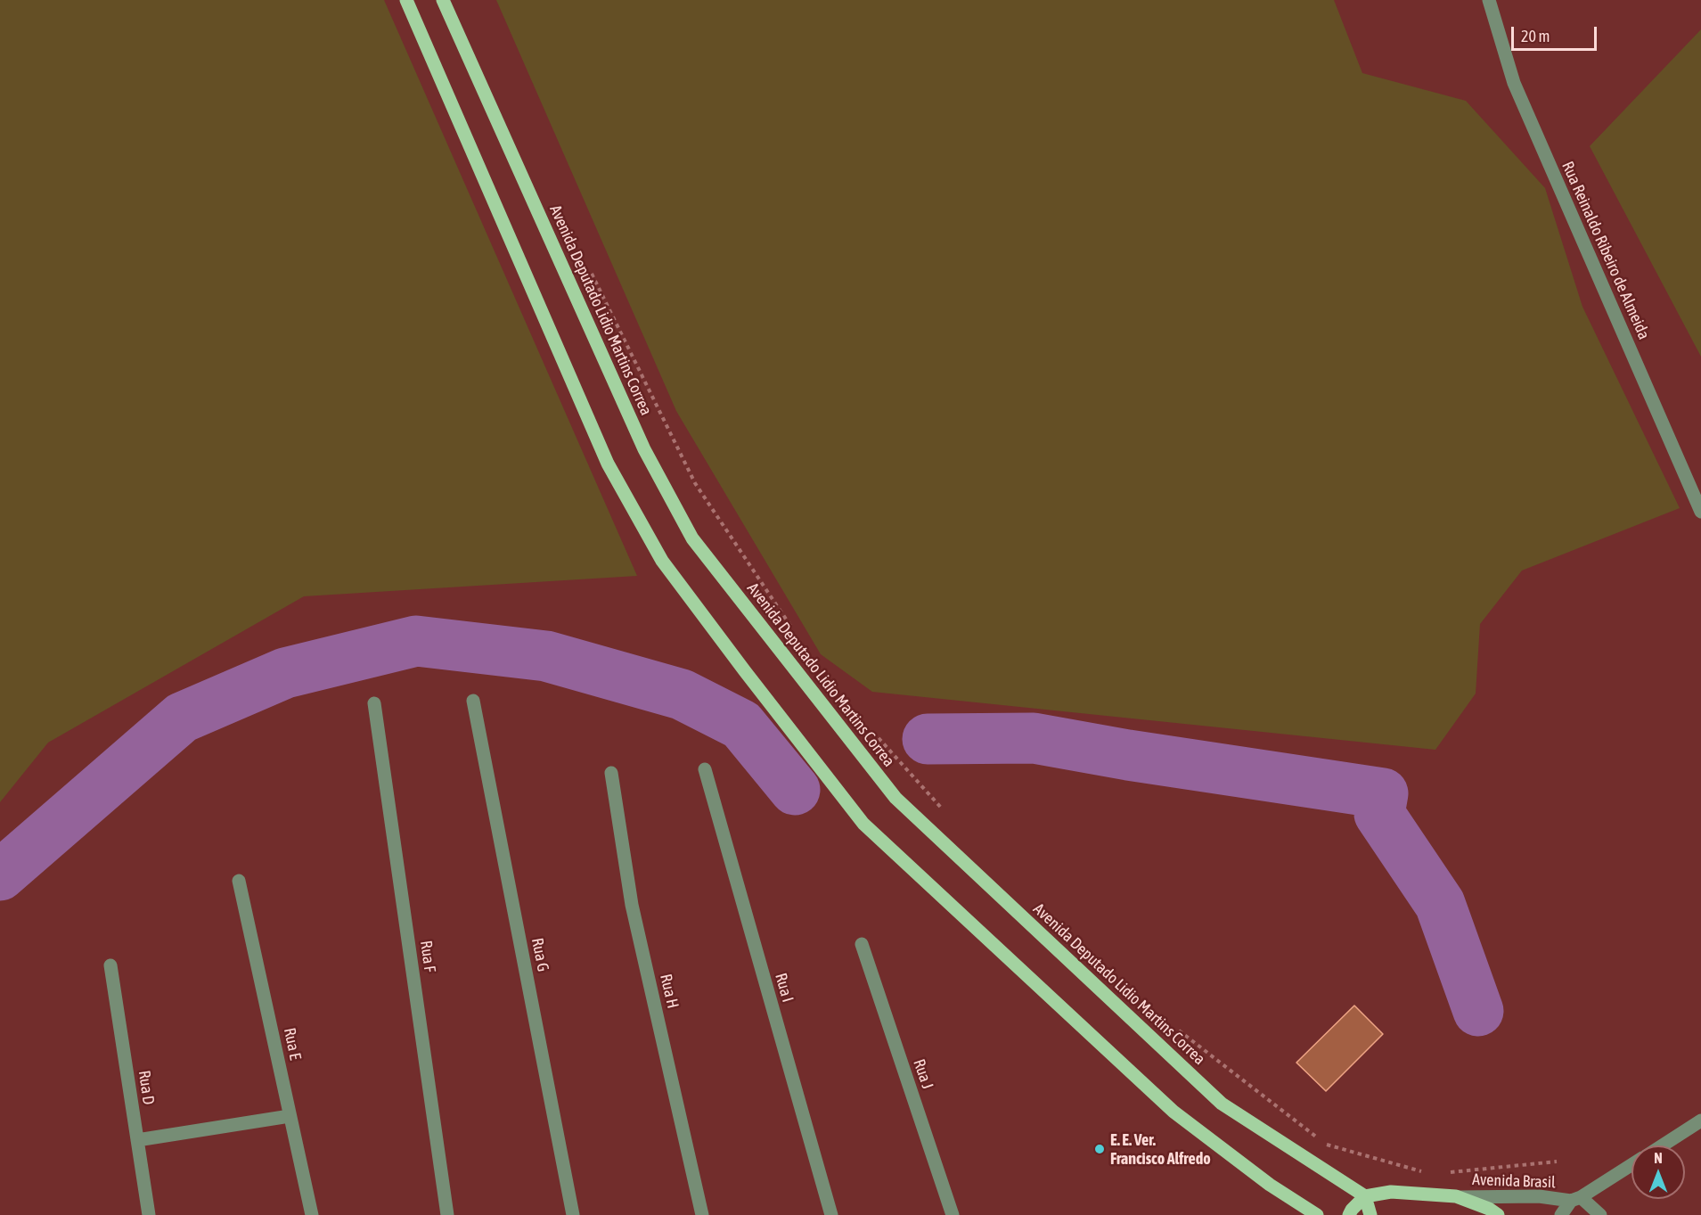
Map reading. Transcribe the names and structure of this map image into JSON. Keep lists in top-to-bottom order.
{
  "streets": {
    "main road": ["Avenida Deputado Lidio Martins Correa"],
    "street": [
      "Rua Reinaldo Ribeiro de Almeida",
      "Rua G",
      "Rua F",
      "Rua I",
      "Rua H",
      "Rua E",
      "Rua J",
      "Rua D",
      "Avenida Brasil"
    ]
  },
  "places": ["E. E. Ver. Francisco Alfredo"],
  "scale_bar": "20 m",
  "north": "top"
}
